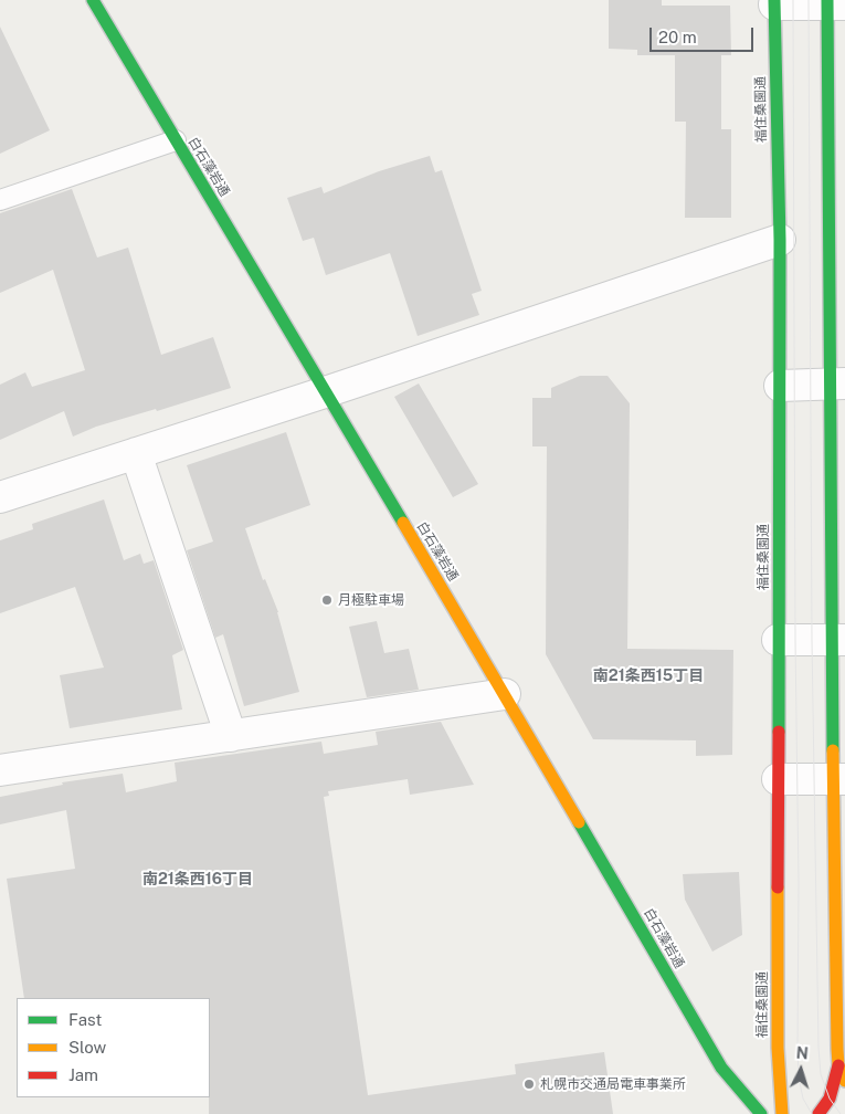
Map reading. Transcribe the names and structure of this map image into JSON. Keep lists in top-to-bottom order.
{
  "streets": {
    "street": ["福住桑園通", "白石藻岩通"]
  },
  "districts": ["南21条西15丁目", "南21条西16丁目"],
  "places": ["月極駐車場", "札幌市交通局電車事業所"],
  "legend": ["Fast", "Slow", "Jam"],
  "scale_bar": "20 m",
  "north": "top"
}
